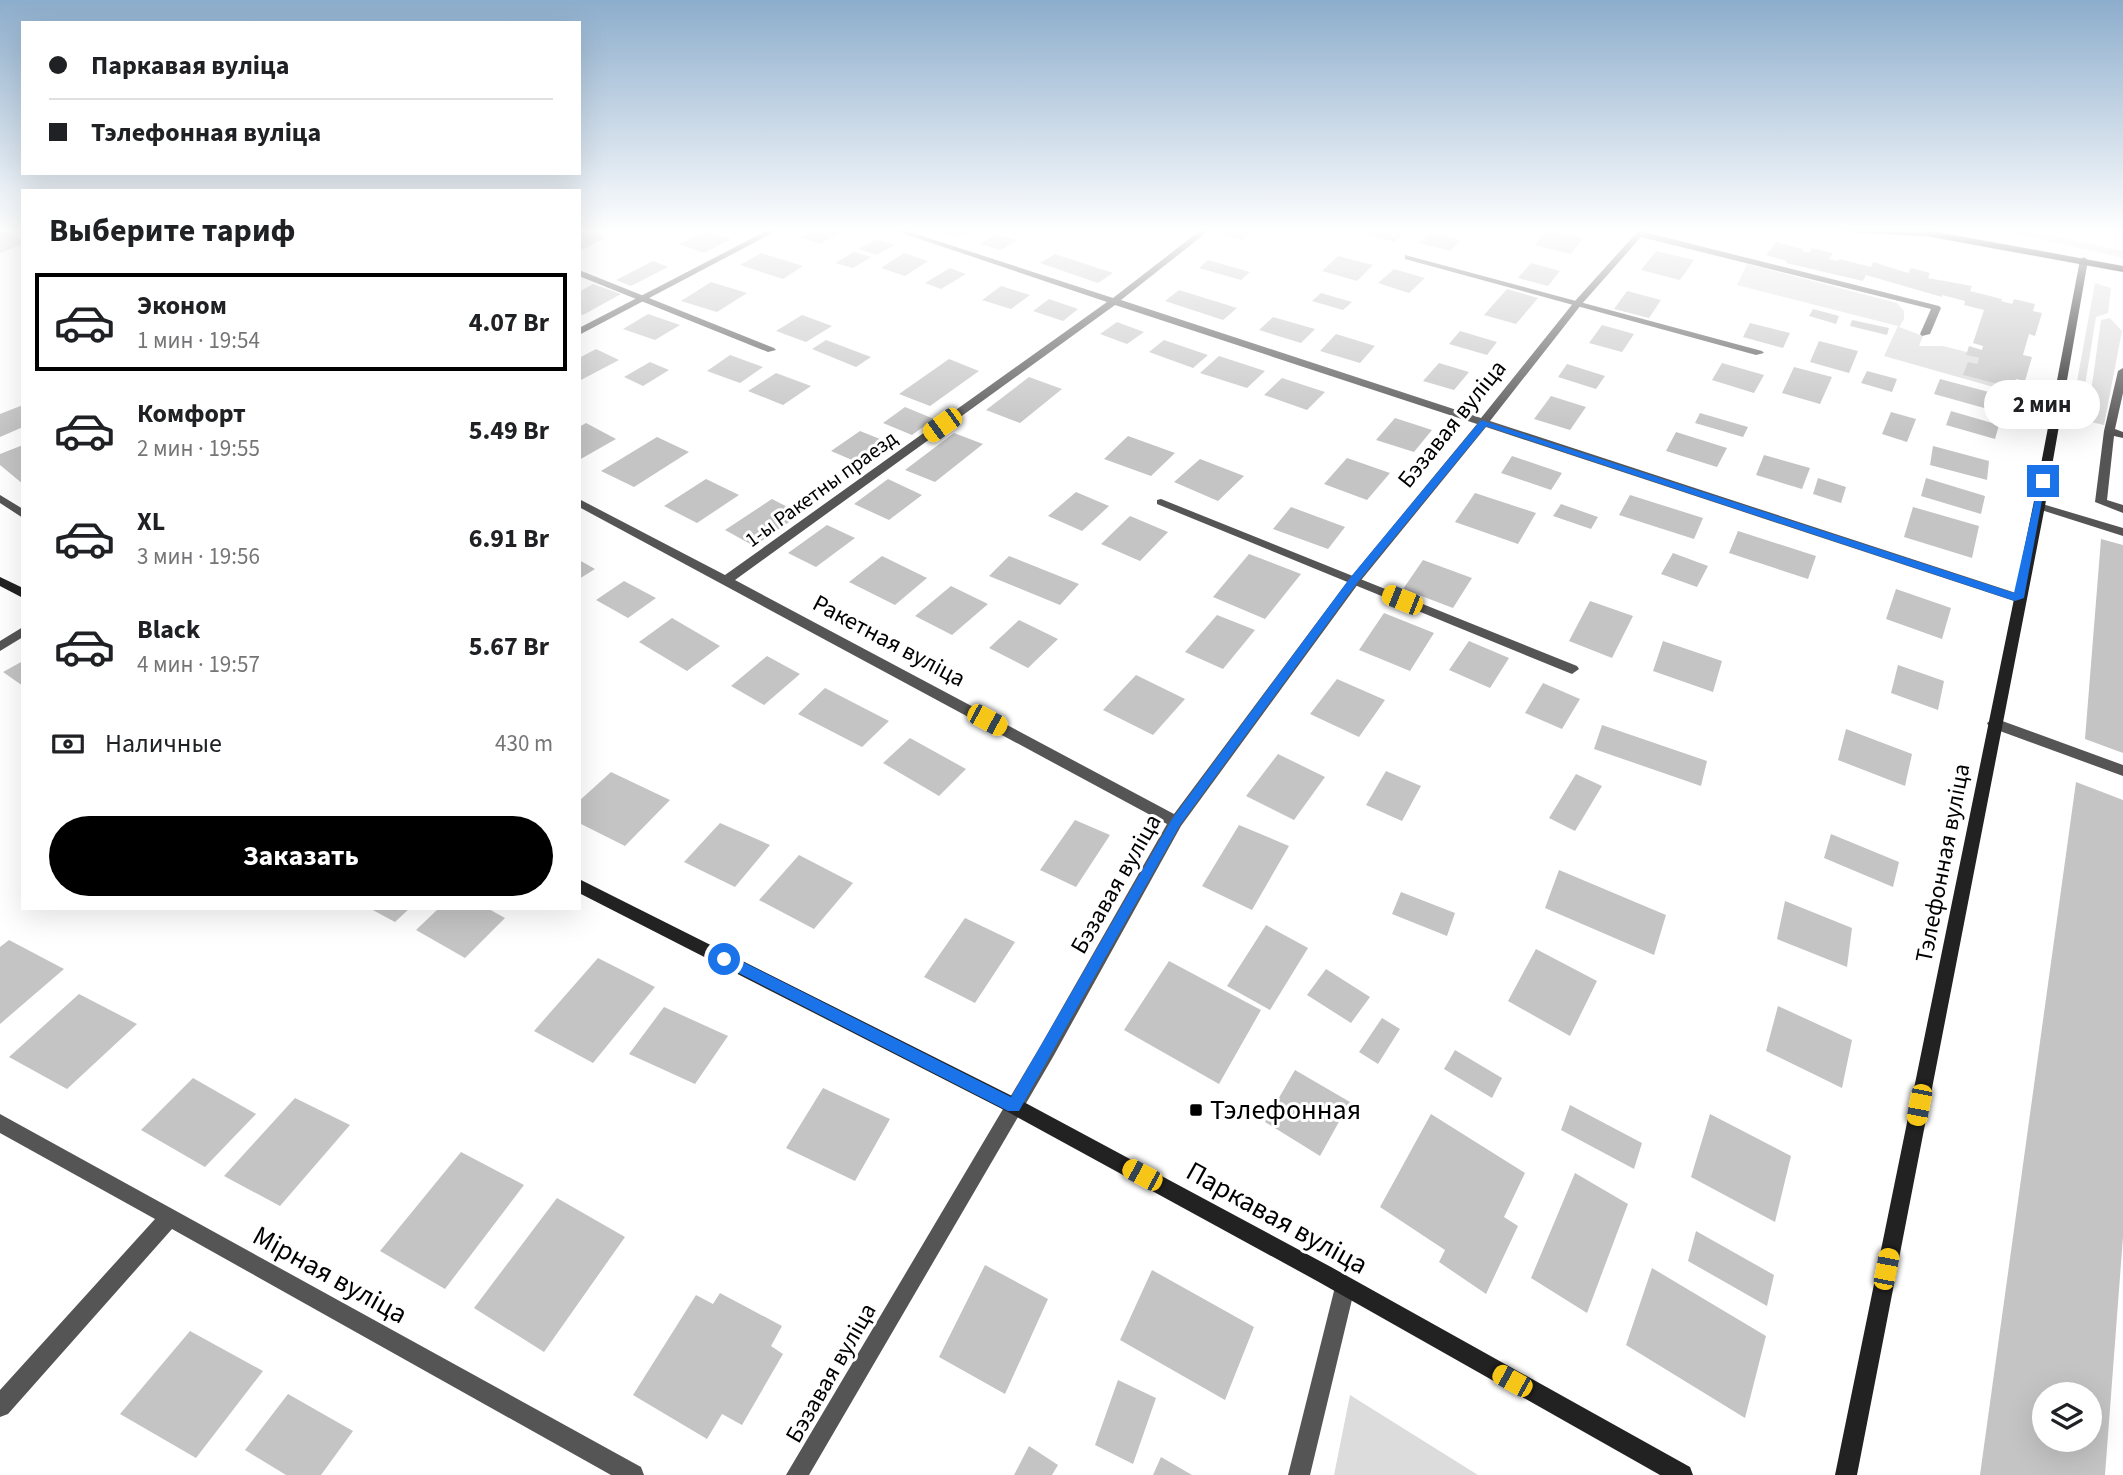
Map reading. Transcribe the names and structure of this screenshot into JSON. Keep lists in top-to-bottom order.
{
  "streets": {
    "street": [
      "Бэзавая вуліца",
      "1-ы Ракетны праезд",
      "Ракетная вуліца",
      "Тэлефонная вуліца",
      "Паркавая вуліца",
      "Мірная вуліца"
    ]
  },
  "crossings": [
    ["Бэзавая вуліца", "Ракетная вуліца"],
    ["Бэзавая вуліца", "Паркавая вуліца"],
    ["1-ы Ракетны праезд", "Ракетная вуліца"]
  ],
  "places": {
    "transit": ["Тэлефонная"]
  },
  "page": {
    "banner": ["Паркавая вуліца", "Тэлефонная вуліца"],
    "heading": "Выберите тариф",
    "list": [
      {
        "name": "Эконом",
        "note": "1 мин · 19:54",
        "value": "4.07 Br"
      },
      {
        "name": "Комфорт",
        "note": "2 мин · 19:55",
        "value": "5.49 Br"
      },
      {
        "name": "XL",
        "note": "3 мин · 19:56",
        "value": "6.91 Br"
      },
      {
        "name": "Black",
        "note": "4 мин · 19:57",
        "value": "5.67 Br"
      }
    ],
    "bubble": "2 мин",
    "pay": ["Наличные", "430 m"],
    "buttons": "Заказать"
  }
}
